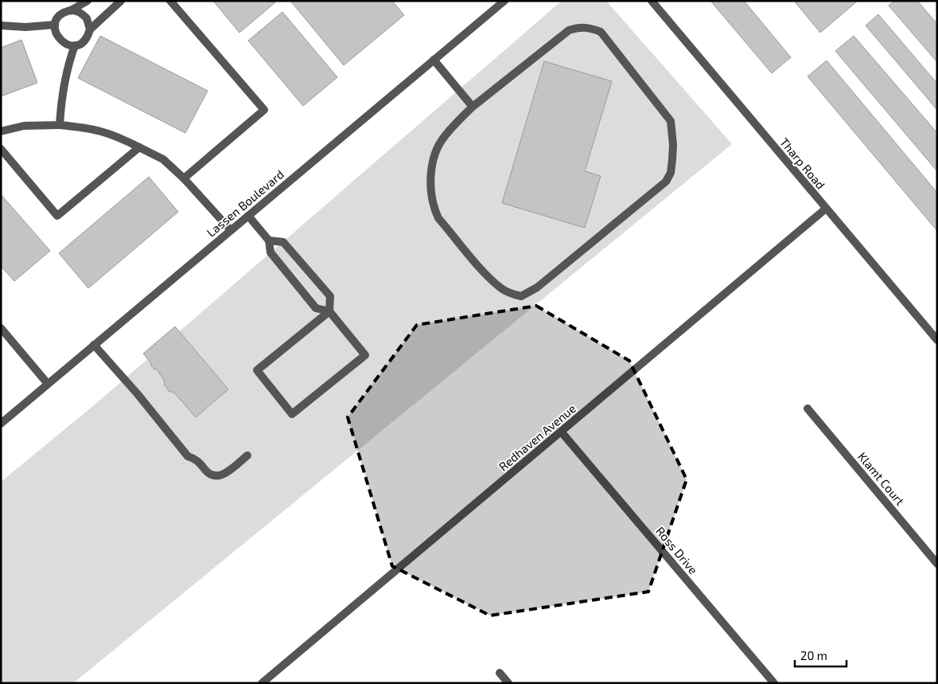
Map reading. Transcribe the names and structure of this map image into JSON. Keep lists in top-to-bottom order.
{
  "streets": {
    "street": [
      "Tharp Road",
      "Lassen Boulevard",
      "Redhaven Avenue",
      "Klamt Court",
      "Ross Drive"
    ]
  },
  "crossings": [
    ["Tharp Road", "Redhaven Avenue"],
    ["Redhaven Avenue", "Ross Drive"]
  ],
  "scale_bar": "20 m"
}
